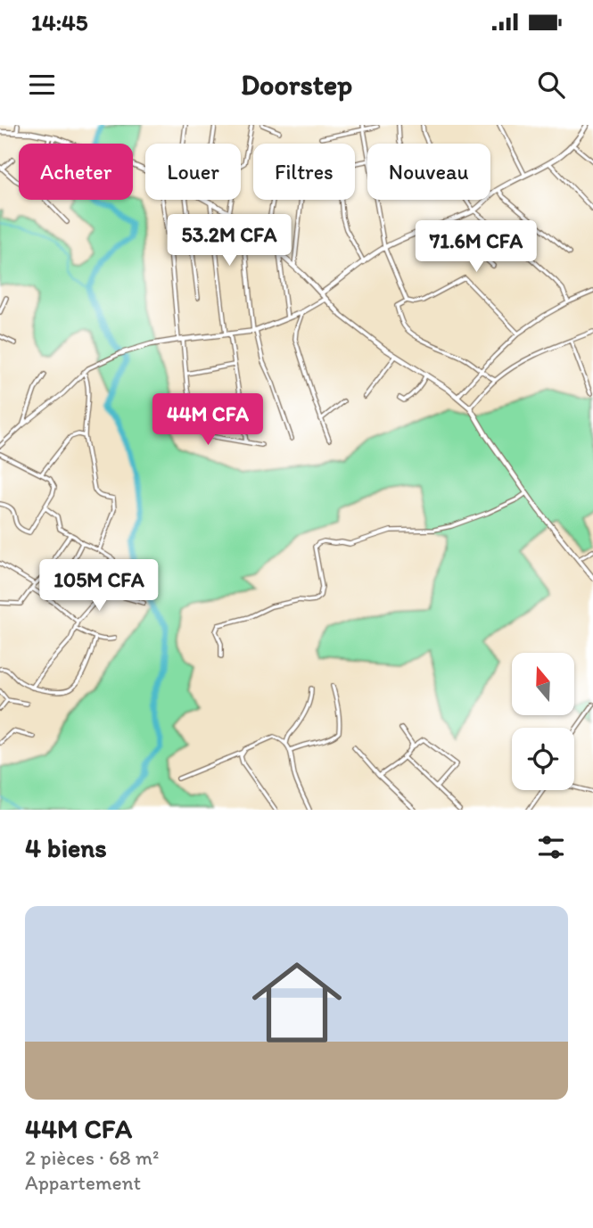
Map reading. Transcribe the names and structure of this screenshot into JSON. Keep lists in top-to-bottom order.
{
  "north": "top",
  "page": {
    "status": "14:45",
    "header": "Doorstep",
    "chip": [
      "Acheter",
      "Louer",
      "Filtres",
      "Nouveau"
    ],
    "price": [
      "53.2M CFA",
      "71.6M CFA",
      "44M CFA",
      "105M CFA"
    ],
    "heading": "4 biens",
    "list": [
      {
        "name": "44M CFA",
        "note": "2 pièces · 68 m² · Appartement"
      }
    ]
  }
}
